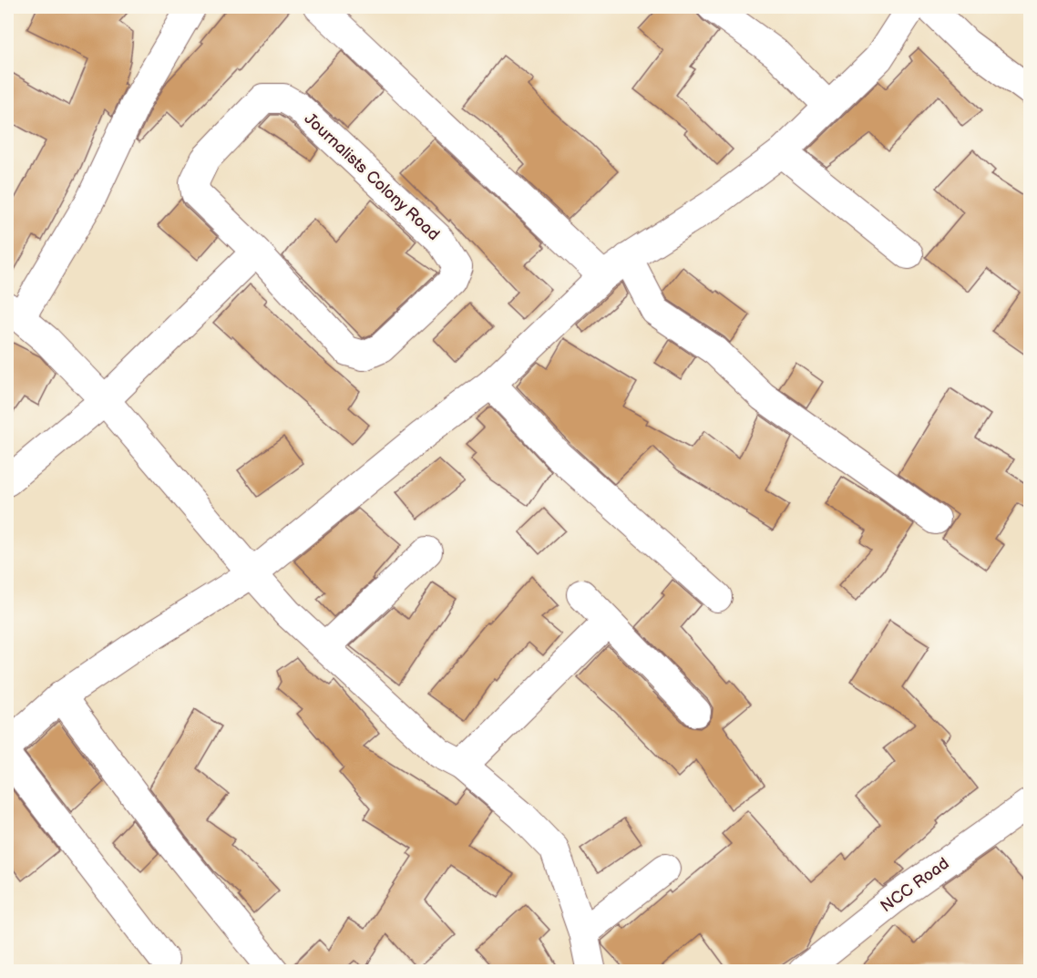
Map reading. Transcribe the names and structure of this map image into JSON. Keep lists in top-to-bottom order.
{
  "streets": {
    "street": ["Journalists Colony Road", "NCC Road"]
  }
}
